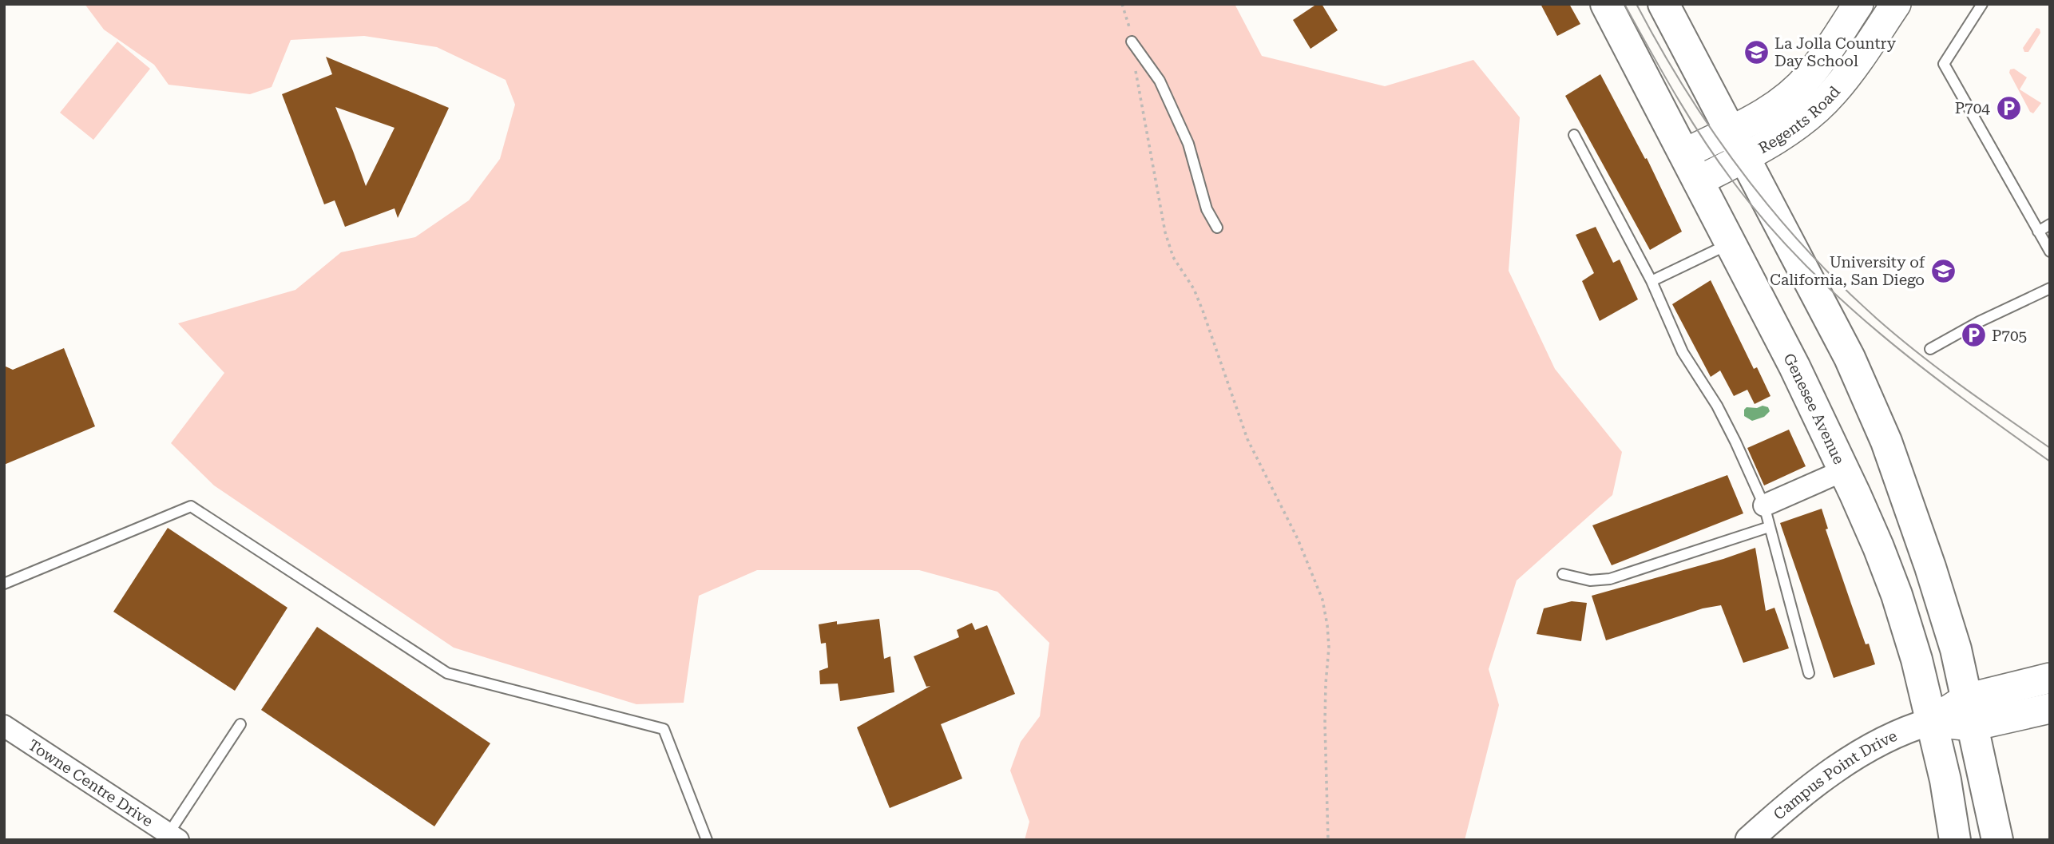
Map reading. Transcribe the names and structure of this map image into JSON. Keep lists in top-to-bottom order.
{
  "streets": {
    "main road": ["Regents Road", "Genesee Avenue", "Campus Point Drive"],
    "street": ["Towne Centre Drive"]
  },
  "crossings": [
    ["Regents Road", "Genesee Avenue"],
    ["Genesee Avenue", "Campus Point Drive"]
  ],
  "places": {
    "school or university": ["La Jolla Country Day School", "University of California, San Diego"],
    "parking": ["P704", "P705"]
  }
}
